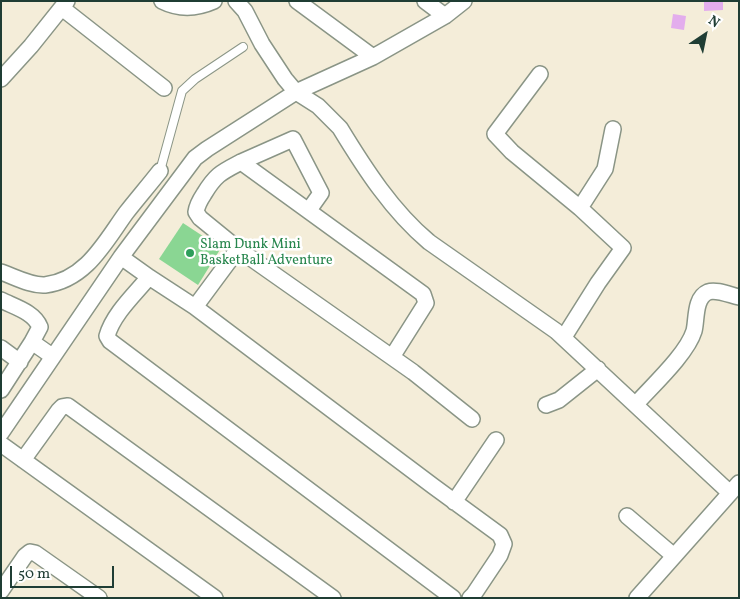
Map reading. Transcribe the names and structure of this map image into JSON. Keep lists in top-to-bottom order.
{
  "places": ["Slam Dunk Mini BasketBall Adventure"],
  "scale_bar": "50 m",
  "north": "top right"
}
